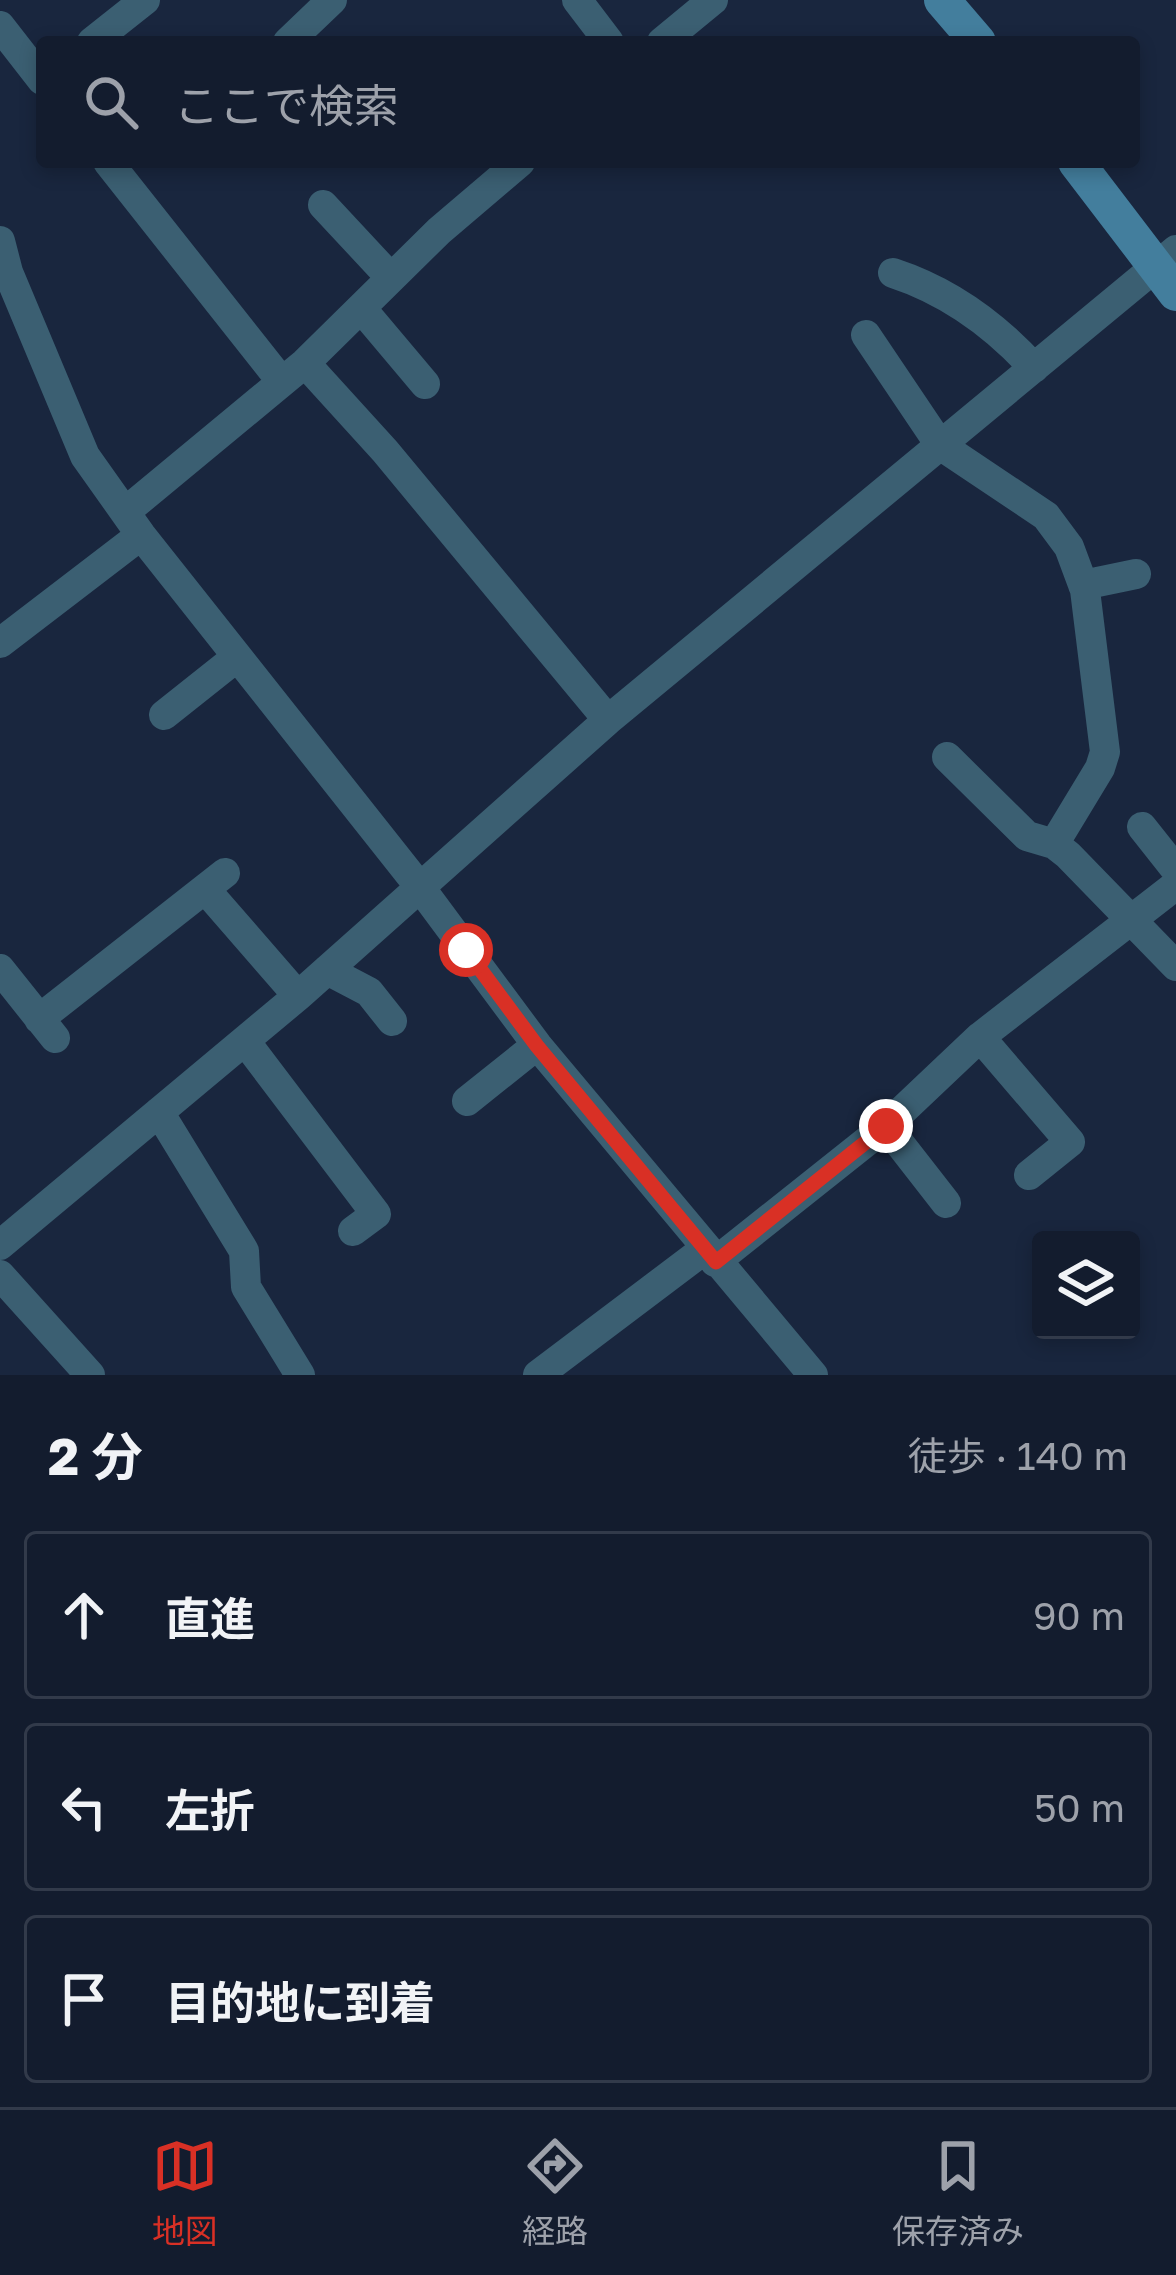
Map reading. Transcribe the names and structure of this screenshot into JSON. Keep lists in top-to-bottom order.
{
  "page": {
    "search": "ここで検索",
    "heading": ["2 分", "徒歩 · 140 m"],
    "list": [
      ["直進", "90 m"],
      ["左折", "50 m"],
      "目的地に到着"
    ],
    "nav": ["地図", "経路", "保存済み"]
  }
}
